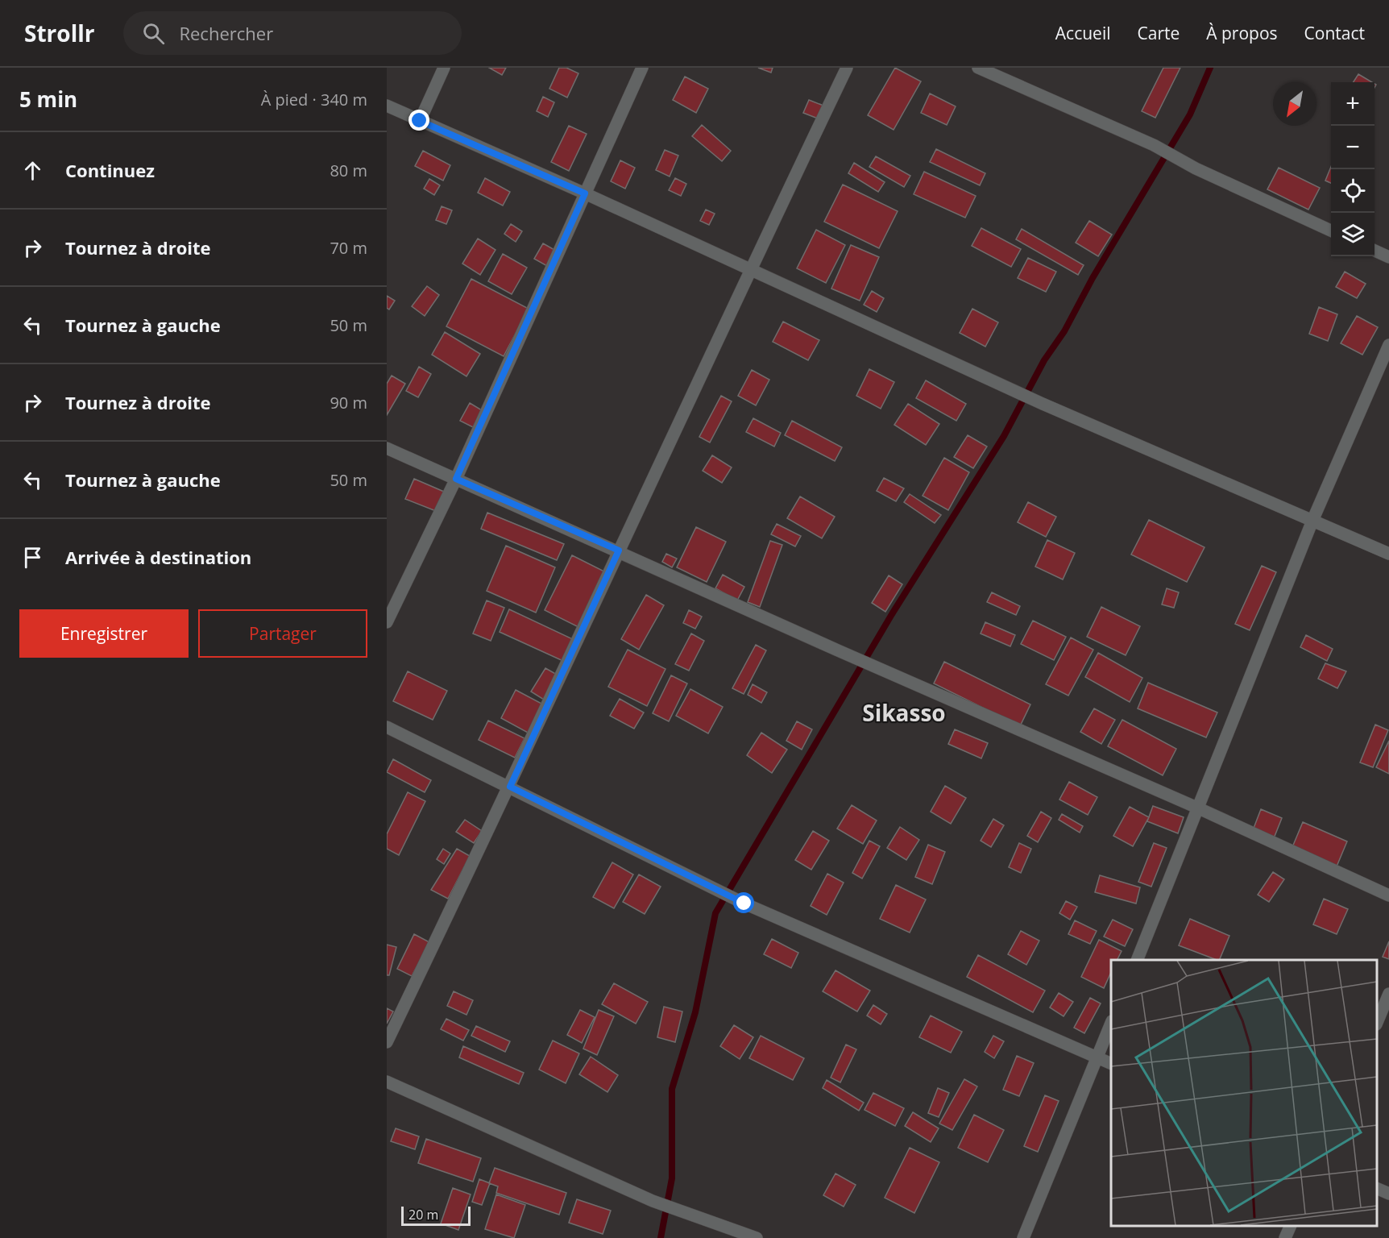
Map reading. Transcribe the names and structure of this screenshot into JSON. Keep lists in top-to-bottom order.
{
  "districts": ["Sikasso"],
  "scale_bar": "20 m",
  "north": "bottom left",
  "page": {
    "header": "Strollr",
    "search": "Rechercher",
    "nav": [
      "Accueil",
      "Carte",
      "À propos",
      "Contact"
    ],
    "heading": ["5 min", "À pied · 340 m"],
    "map_buttons": ["+", "−"],
    "list": [
      ["Continuez", "80 m"],
      ["Tournez à droite", "70 m"],
      ["Tournez à gauche", "50 m"],
      ["Tournez à droite", "90 m"],
      ["Tournez à gauche", "50 m"],
      "Arrivée à destination"
    ],
    "buttons": ["Enregistrer", "Partager"],
    "scale": "20 m"
  }
}
